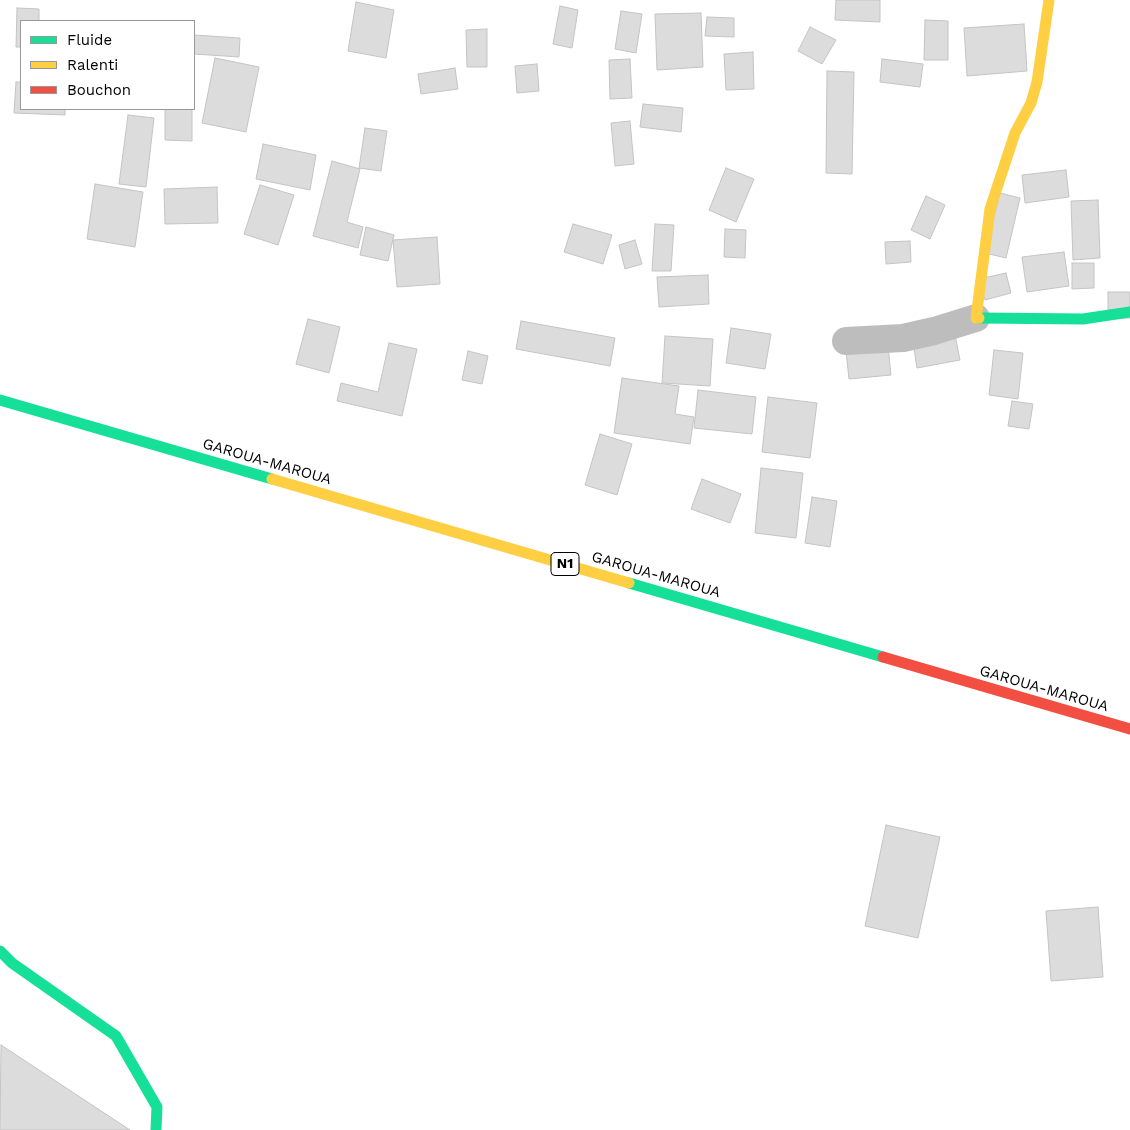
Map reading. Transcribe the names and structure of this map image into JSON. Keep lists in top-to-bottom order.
{
  "streets": {
    "main road": ["GAROUA-MAROUA", "N1"]
  },
  "legend": ["Fluide", "Ralenti", "Bouchon"]
}
